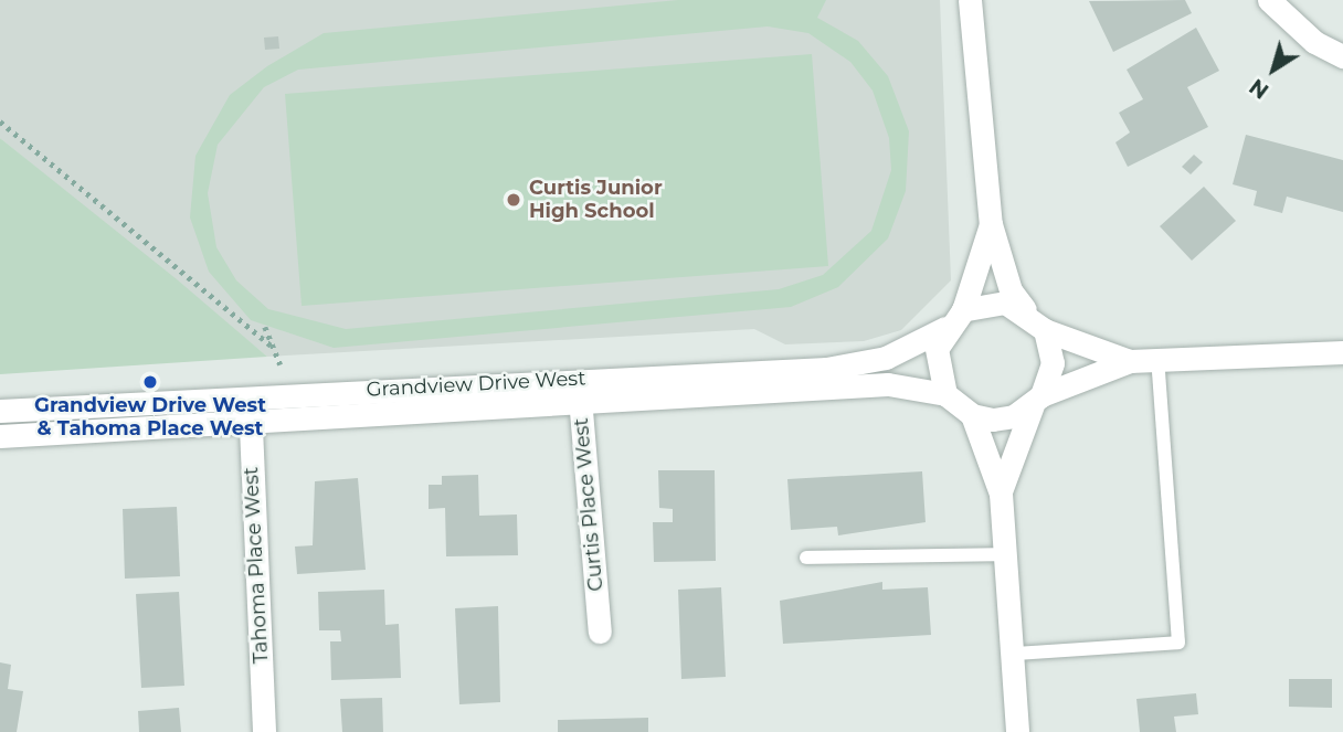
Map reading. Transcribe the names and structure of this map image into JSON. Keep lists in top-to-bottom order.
{
  "streets": {
    "street": ["Grandview Drive West", "Curtis Place West", "Tahoma Place West"]
  },
  "crossings": [
    ["Grandview Drive West", "Curtis Place West"],
    ["Grandview Drive West", "Tahoma Place West"]
  ],
  "places": ["Curtis Junior High School", "Grandview Drive West & Tahoma Place West"],
  "north": "bottom left"
}
